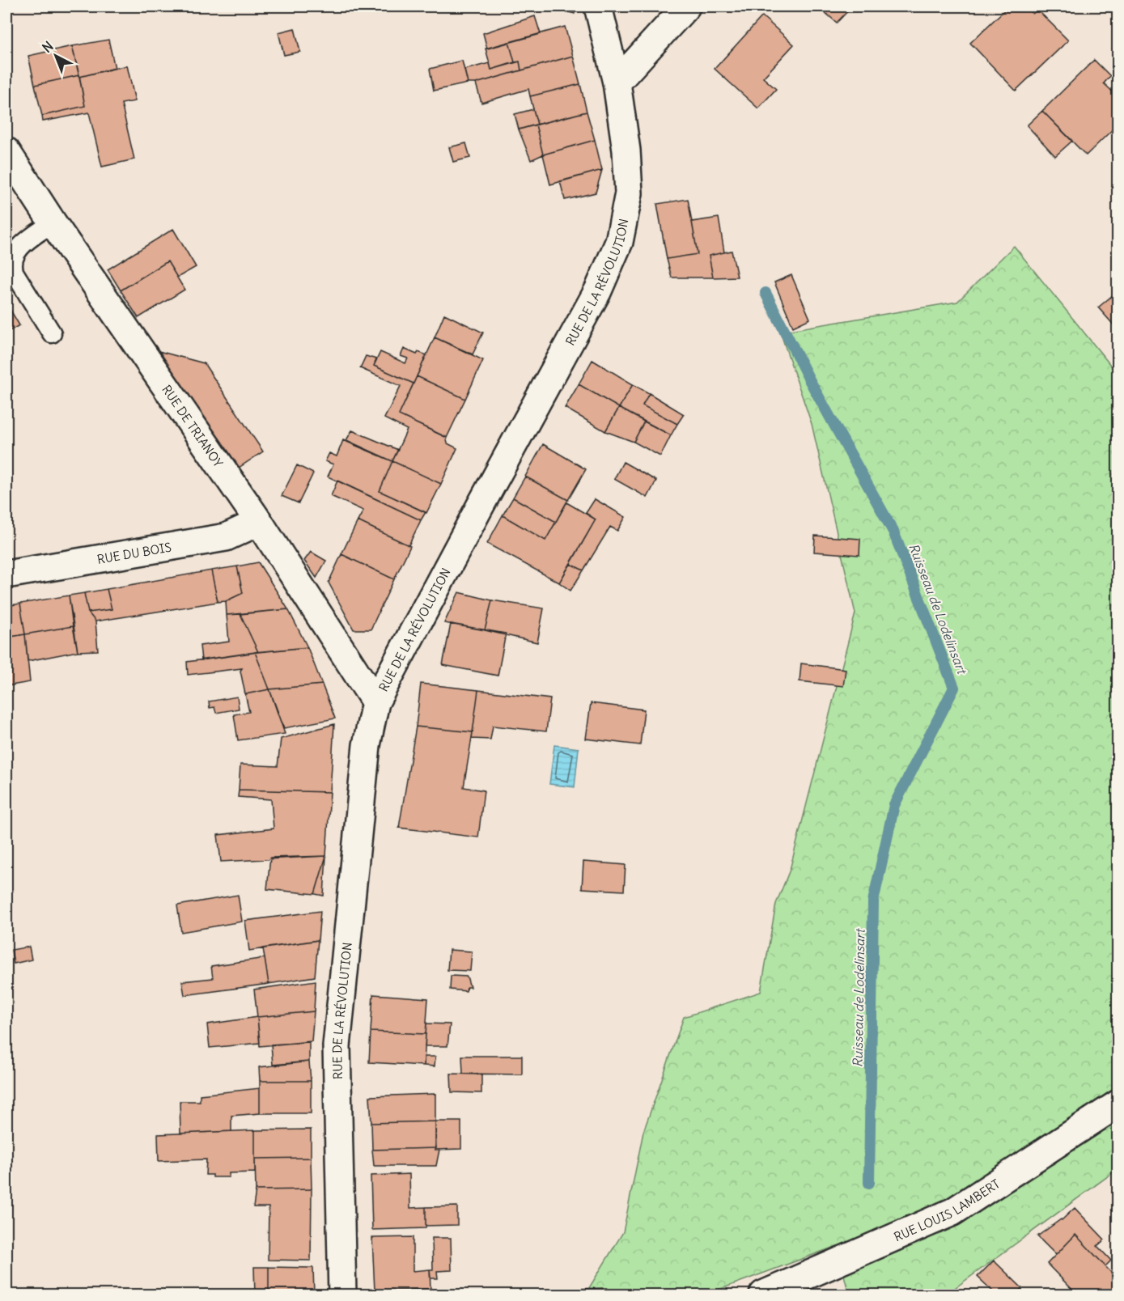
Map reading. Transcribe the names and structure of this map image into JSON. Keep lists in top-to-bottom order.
{
  "streets": {
    "street": [
      "RUE DE LA RÉVOLUTION",
      "RUE DE TRIANOY",
      "RUE DU BOIS",
      "RUE LOUIS LAMBERT"
    ]
  },
  "crossings": [
    ["RUE DE LA RÉVOLUTION", "RUE DE TRIANOY"],
    ["RUE DE TRIANOY", "RUE DU BOIS"]
  ],
  "water": ["Ruisseau de Lodelinsart"],
  "north": "top left"
}
